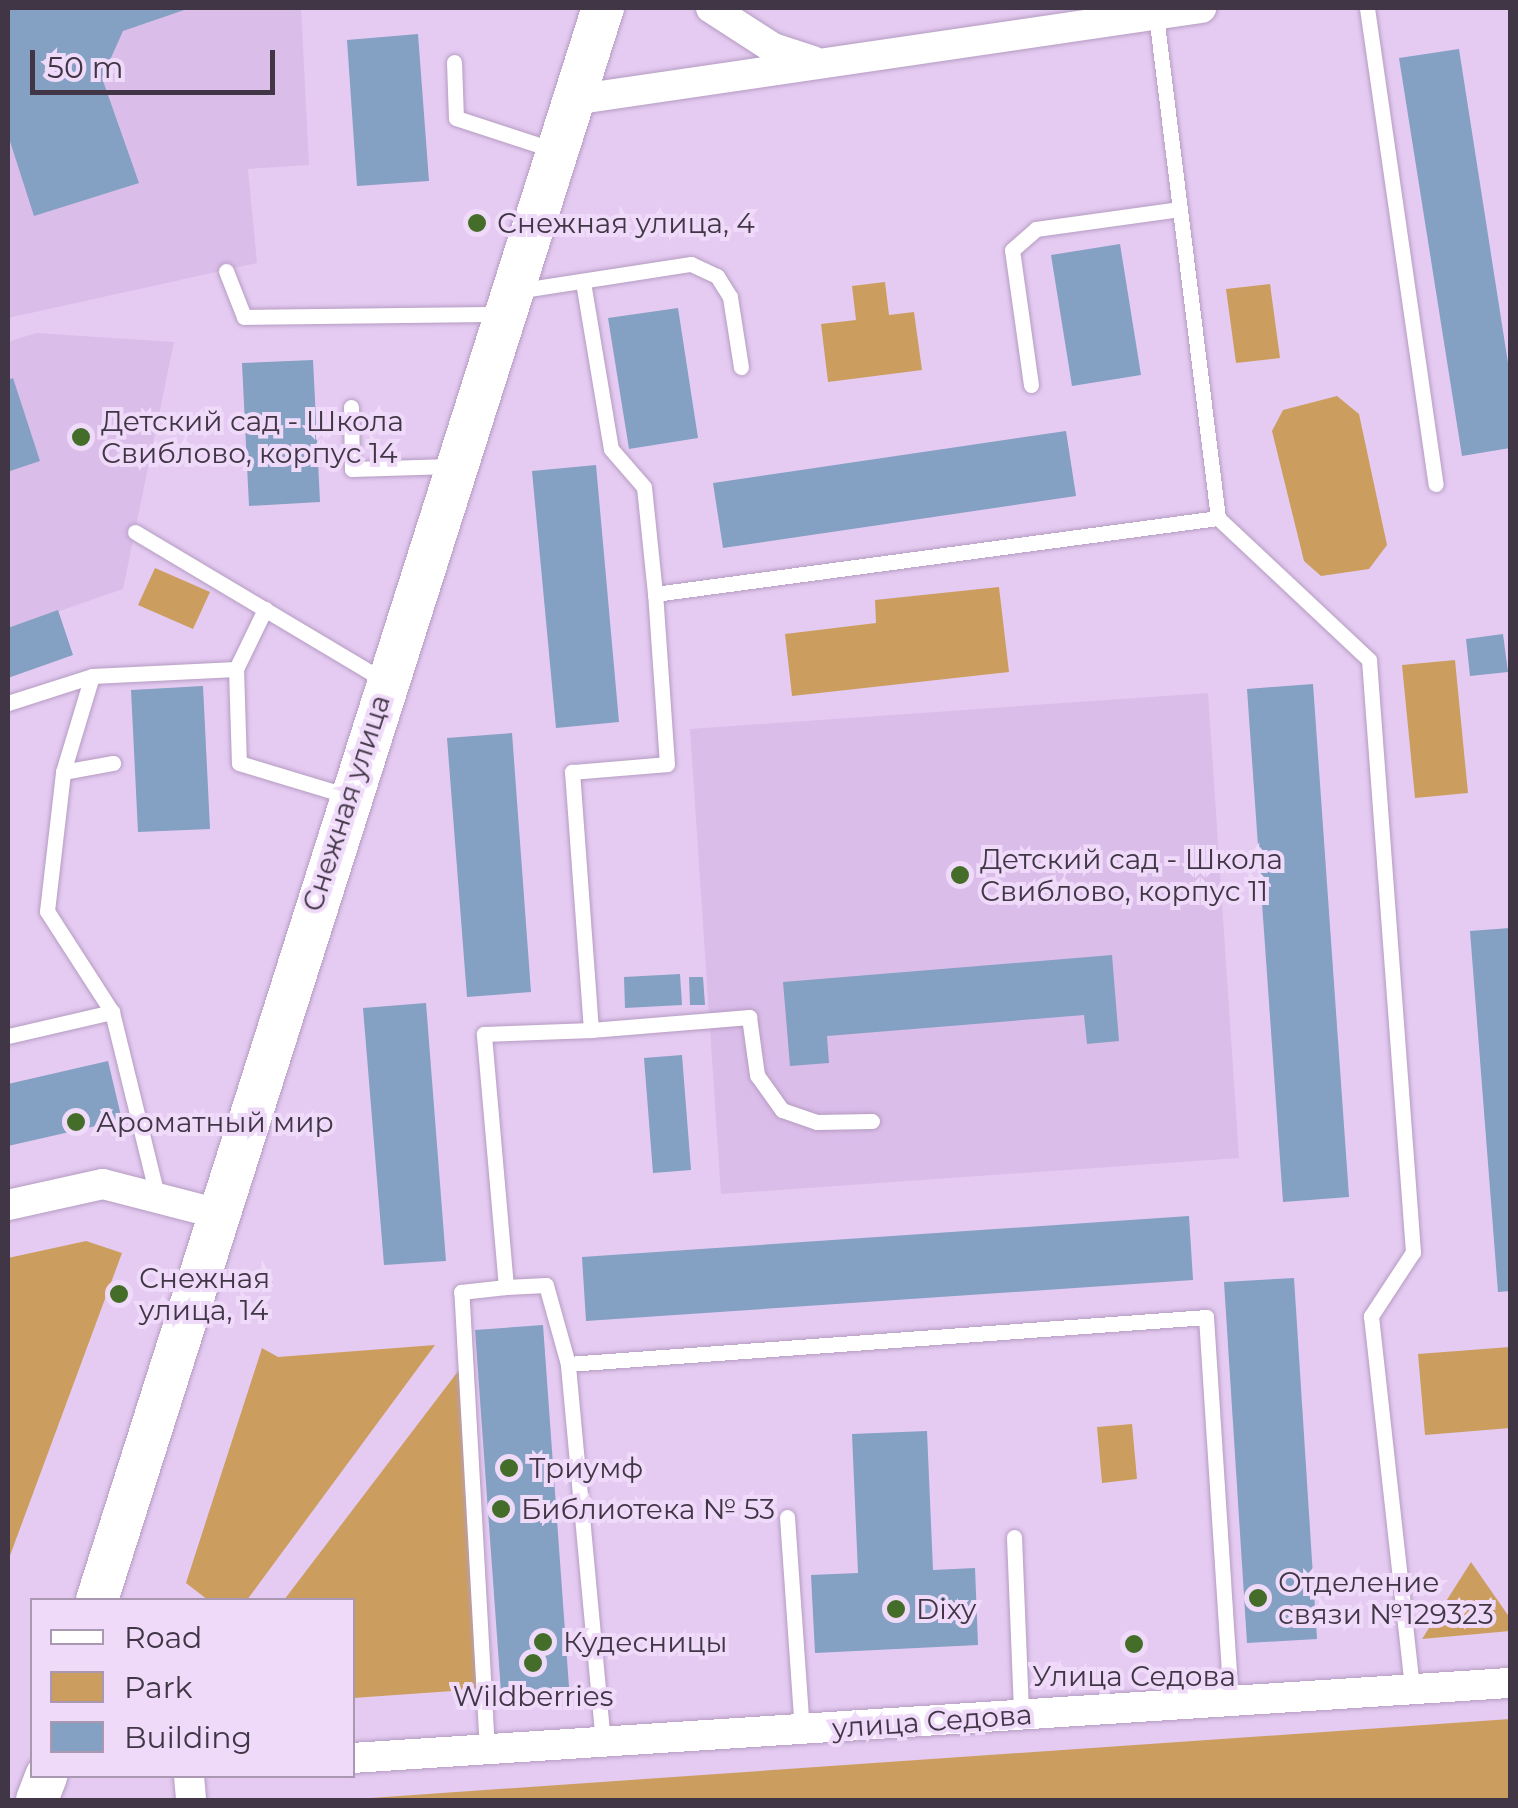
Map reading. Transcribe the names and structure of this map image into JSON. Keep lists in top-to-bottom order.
{
  "streets": {
    "main road": ["Снежная улица"],
    "street": ["улица Седова"]
  },
  "places": [
    "Снежная улица, 4",
    "Детский сад - Школа Свиблово, корпус 14",
    "Детский сад - Школа Свиблово, корпус 11",
    "Ароматный мир",
    "Снежная улица, 14",
    "Триумф",
    "Библиотека № 53",
    "Отделение связи №129323",
    "Dixy",
    "Кудесницы",
    "Улица Седова",
    "Wildberries"
  ],
  "legend": ["Road", "Park", "Building"],
  "scale_bar": "50 m"
}
